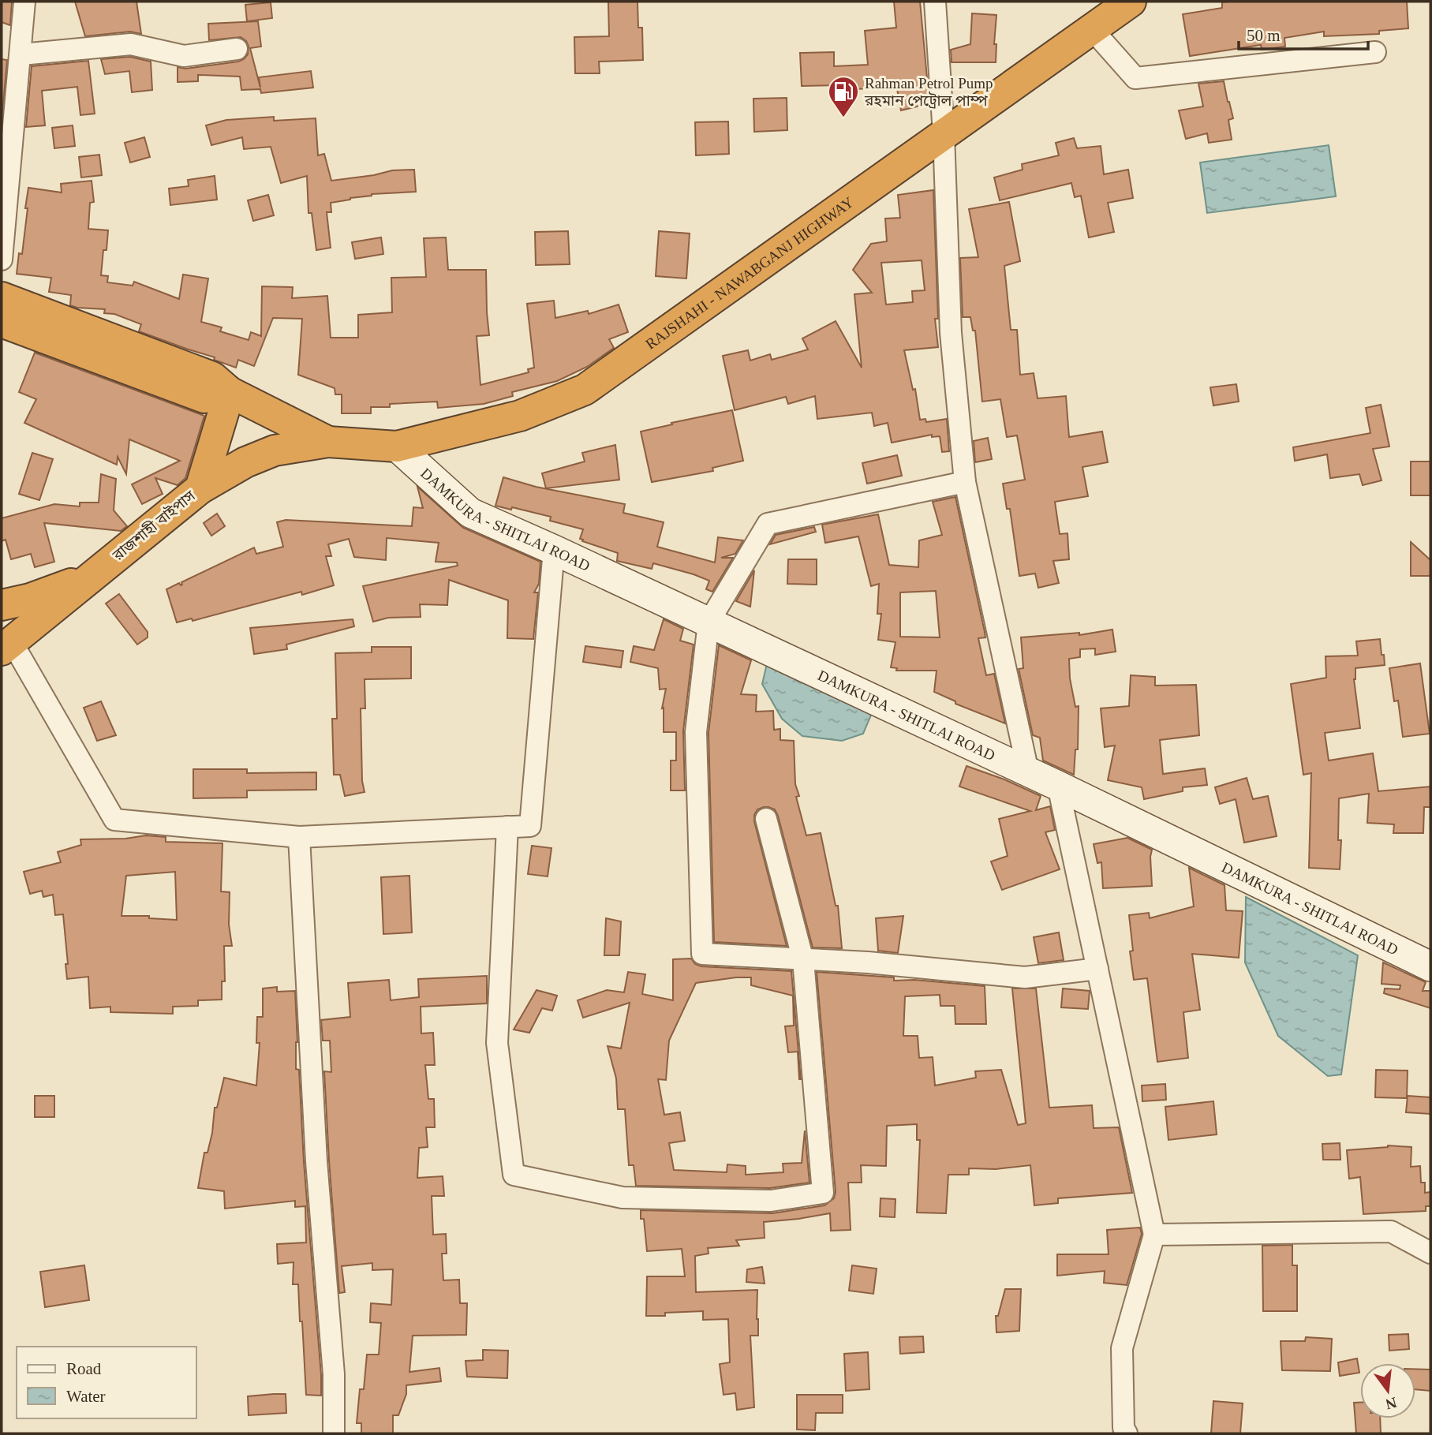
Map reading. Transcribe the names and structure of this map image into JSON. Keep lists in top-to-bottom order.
{
  "streets": {
    "highway": ["RAJSHAHI - NAWABGANJ HIGHWAY", "রাজশাহী বাইপাস"],
    "street": ["DAMKURA - SHITLAI ROAD"]
  },
  "crossings": [
    ["RAJSHAHI - NAWABGANJ HIGHWAY", "DAMKURA - SHITLAI ROAD"],
    ["RAJSHAHI - NAWABGANJ HIGHWAY", "রাজশাহী বাইপাস"]
  ],
  "places": {
    "fuel station": ["Rahman Petrol Pump রহমান পেট্রোল পাম্প"]
  },
  "legend": ["Road", "Water"],
  "scale_bar": "50 m",
  "north": "bottom"
}
